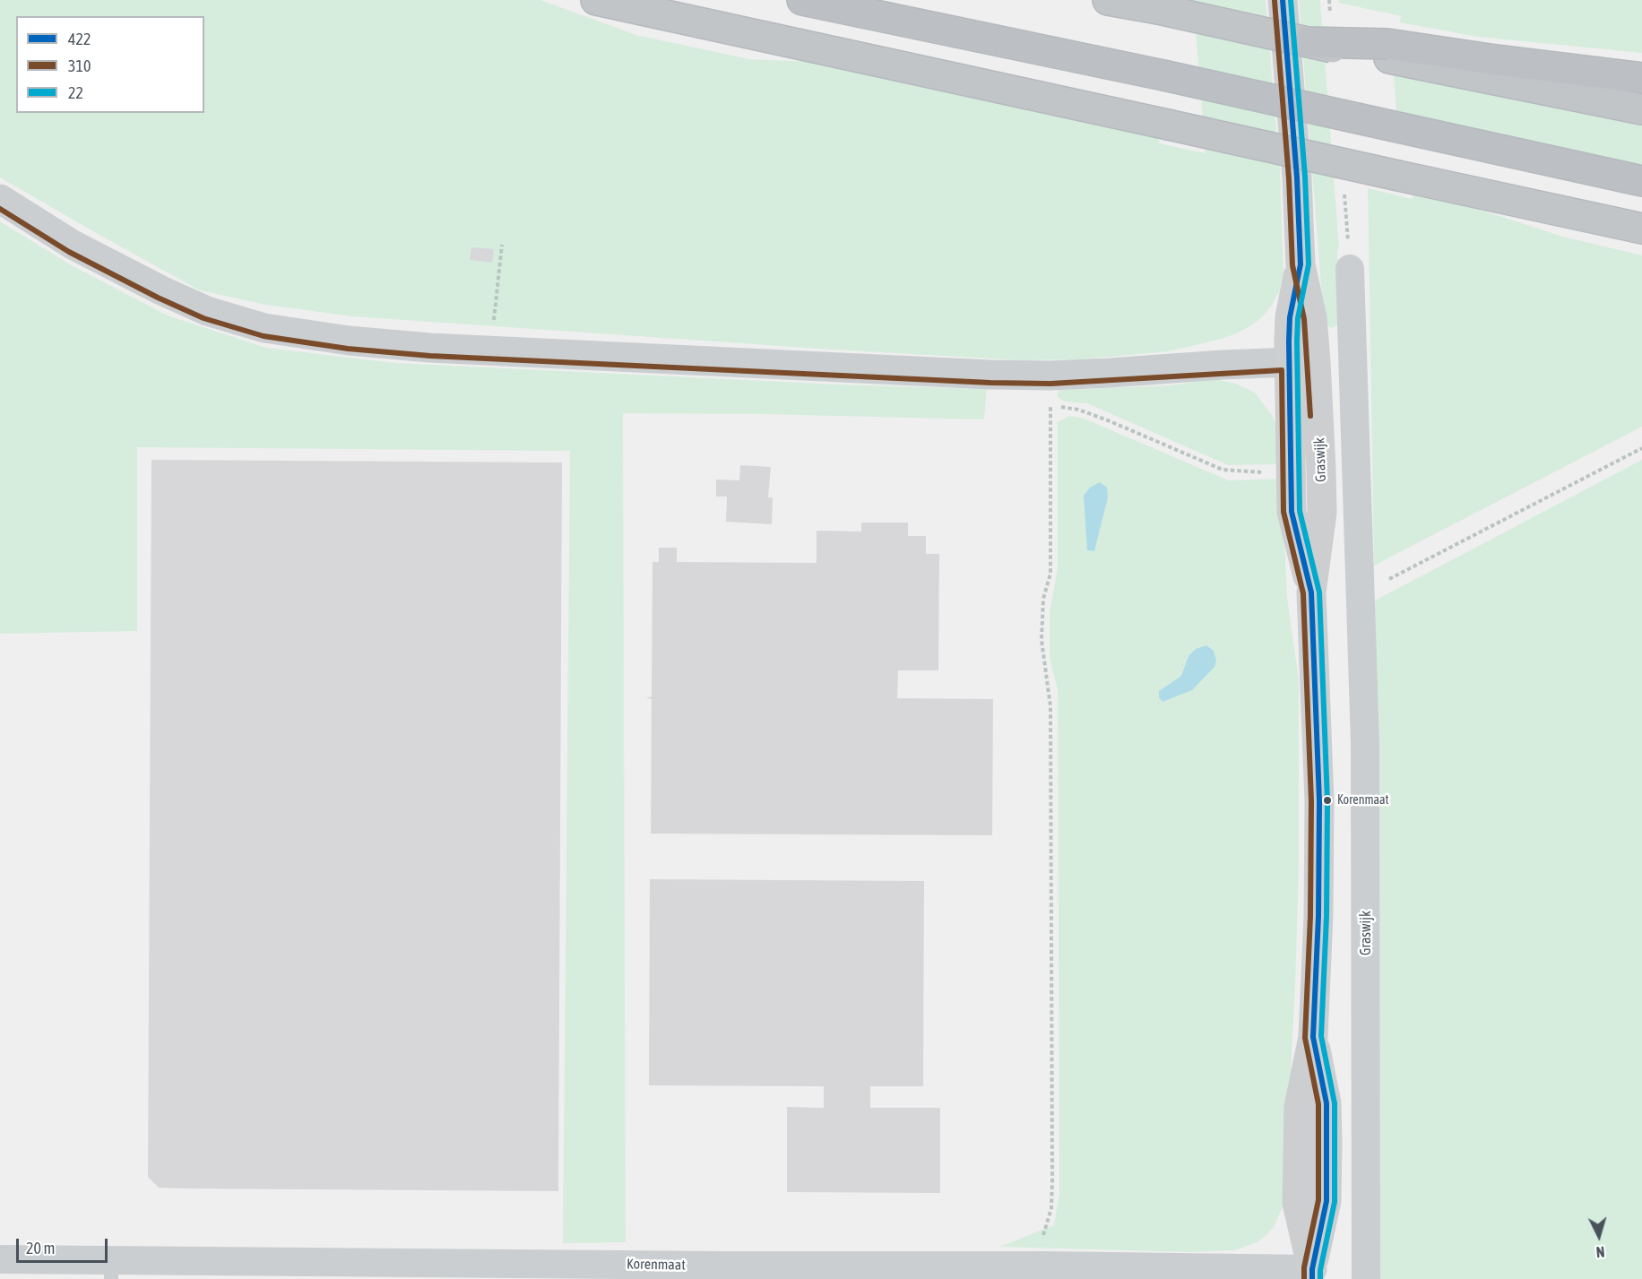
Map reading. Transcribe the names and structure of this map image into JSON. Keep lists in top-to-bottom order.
{
  "streets": {
    "main road": ["Graswijk"],
    "street": ["Korenmaat"]
  },
  "crossings": [
    ["Graswijk", "Korenmaat"]
  ],
  "places": ["Korenmaat"],
  "lines": ["transit line 422", "transit line 22", "transit line 310"],
  "legend": ["422", "310", "22"],
  "scale_bar": "20 m",
  "north": "bottom"
}
